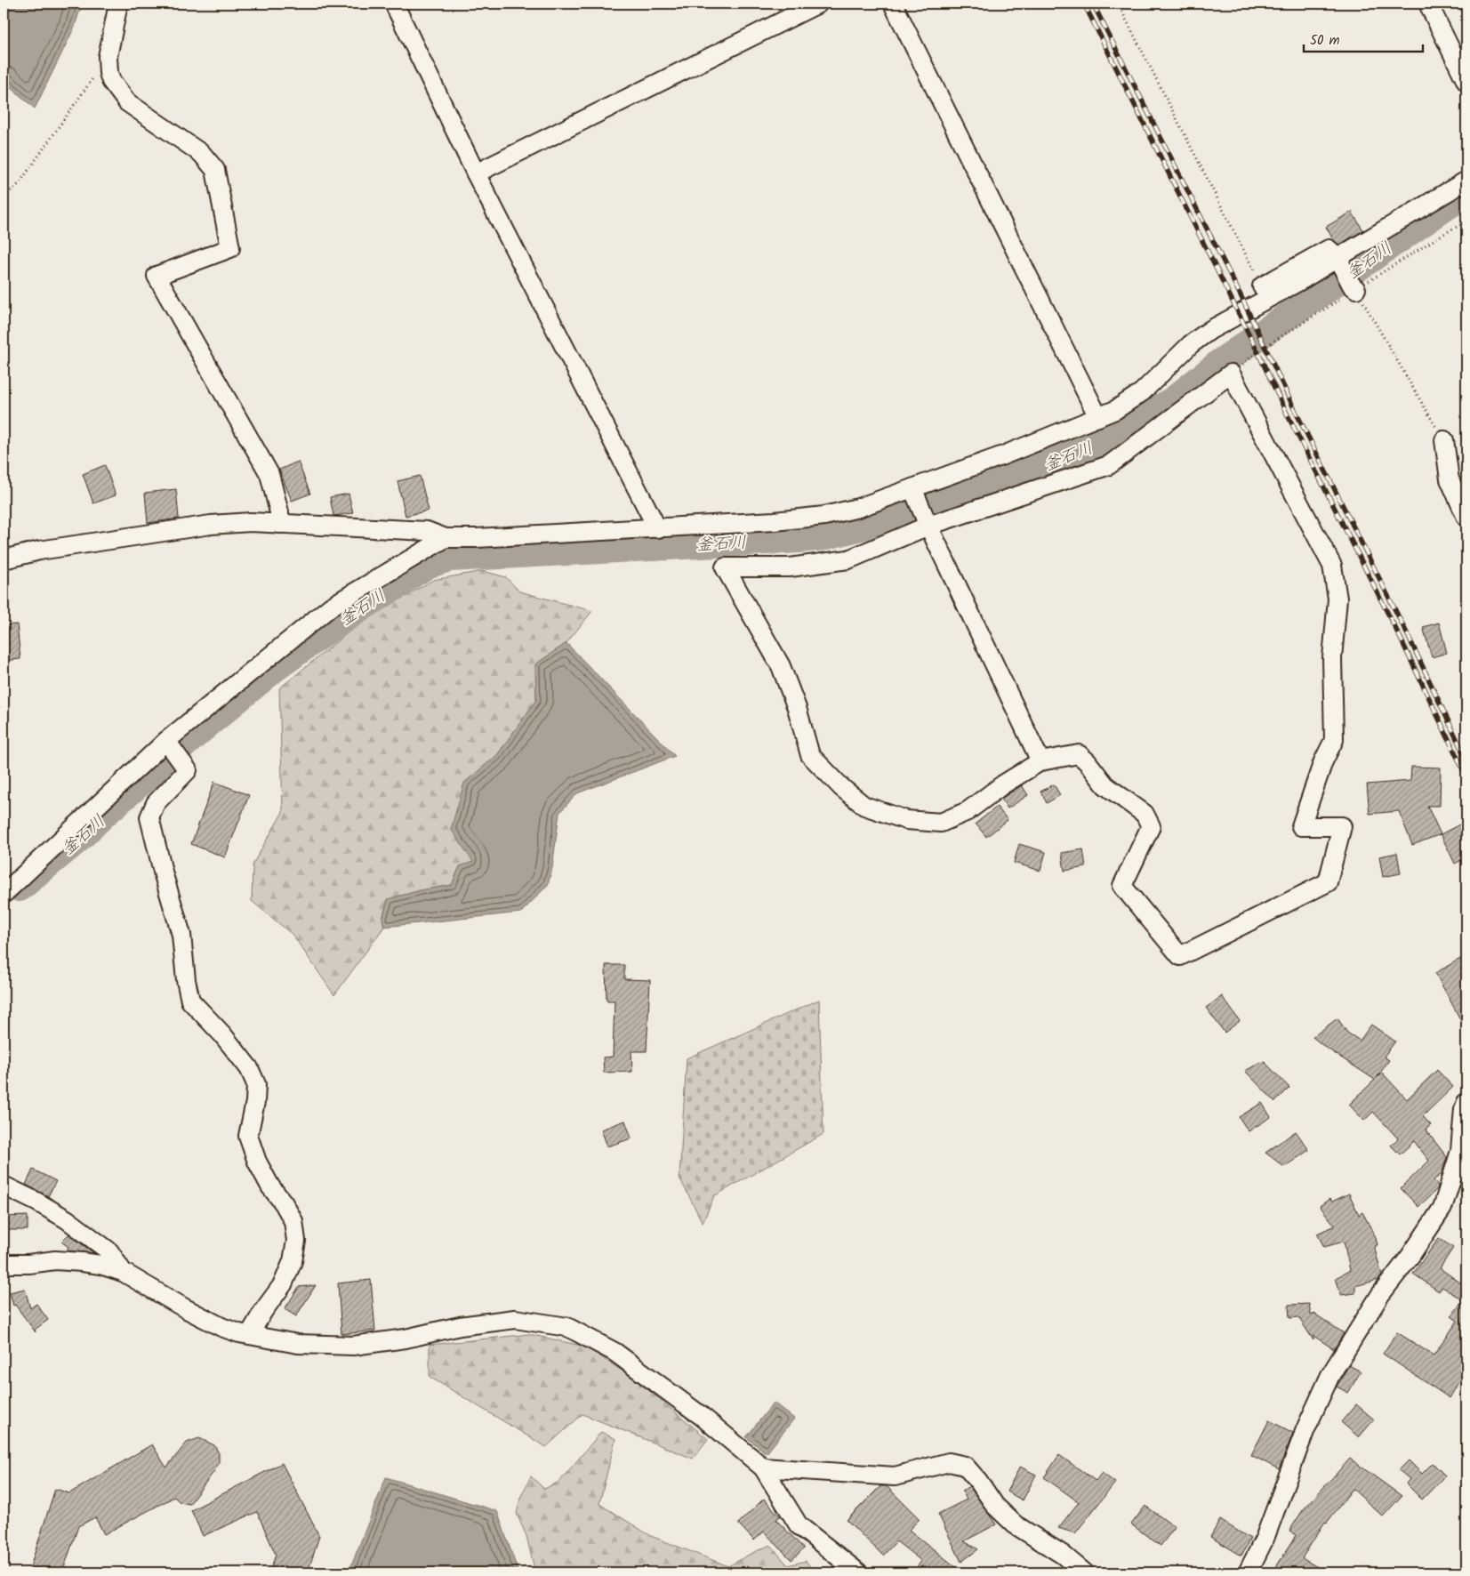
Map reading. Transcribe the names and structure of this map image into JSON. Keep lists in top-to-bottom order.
{
  "water": ["釜石川"],
  "scale_bar": "50 m"
}
